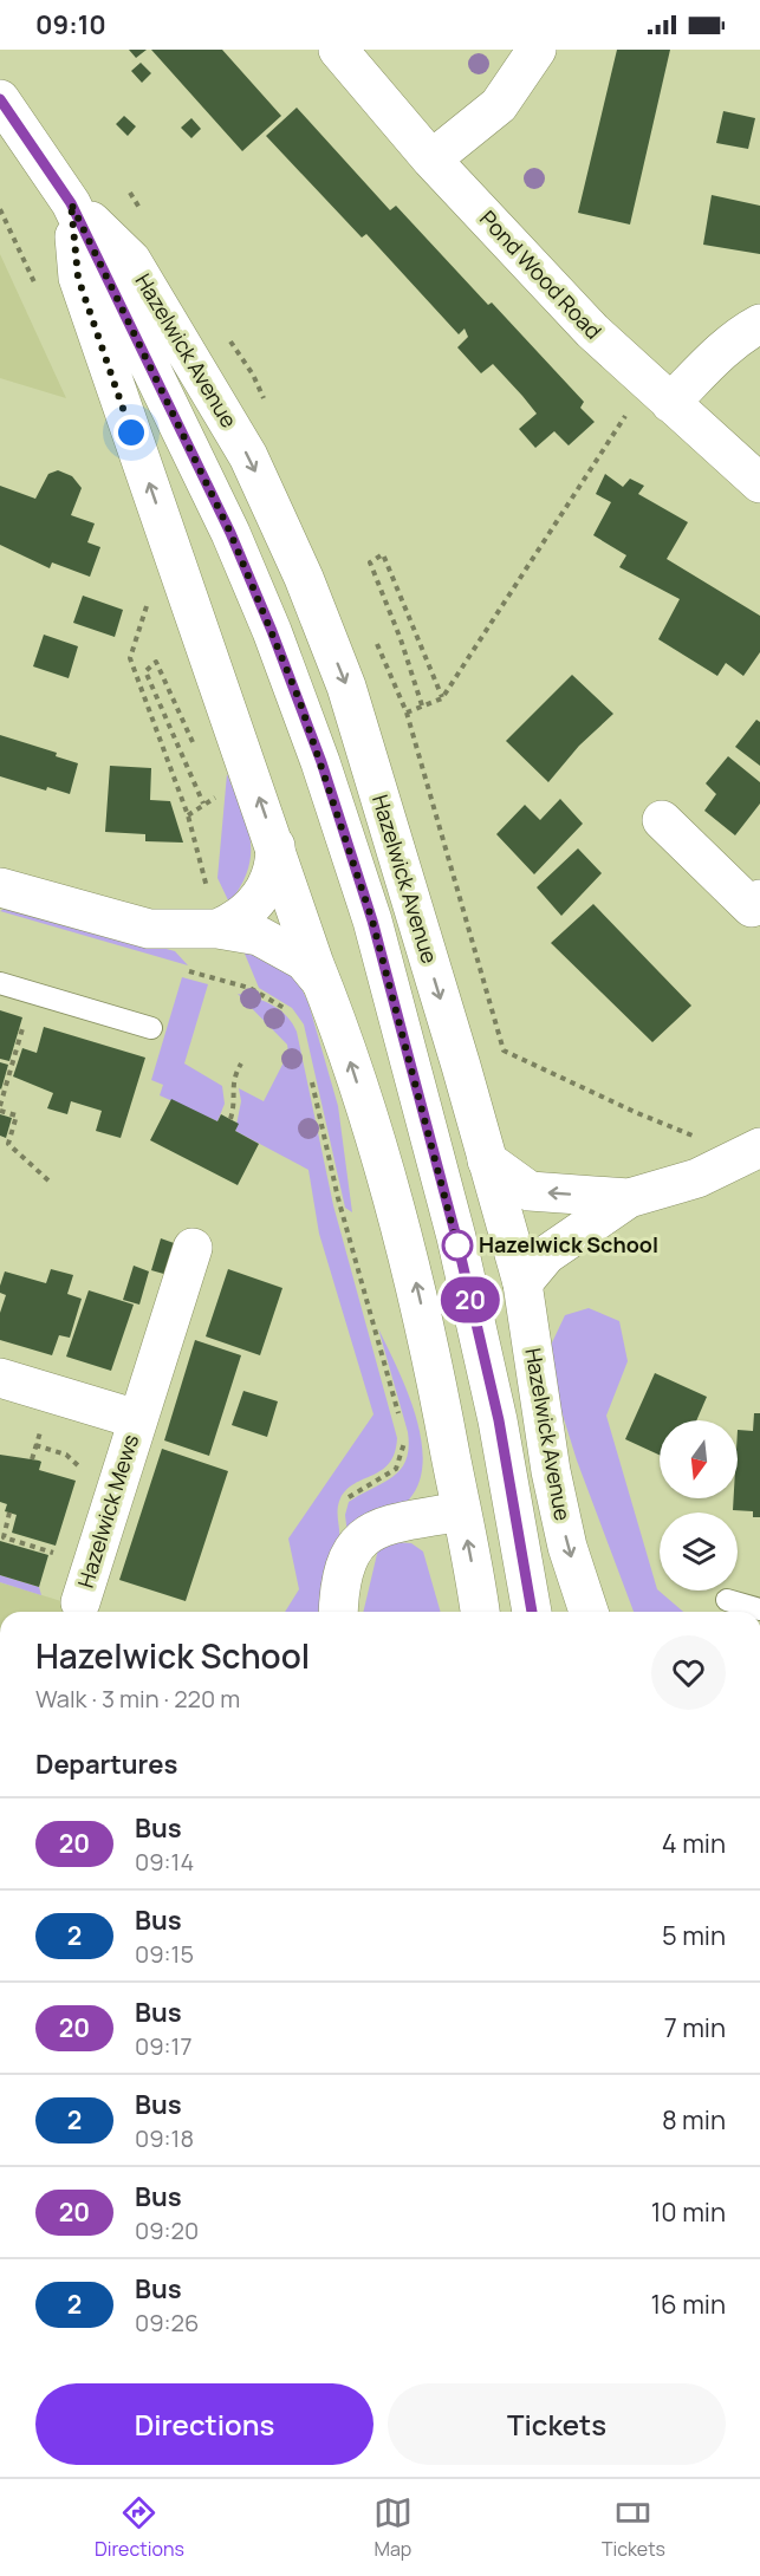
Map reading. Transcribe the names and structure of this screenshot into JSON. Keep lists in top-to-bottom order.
{
  "streets": {
    "street": ["Pond Wood Road", "Hazelwick Avenue", "Hazelwick Mews"]
  },
  "places": ["Hazelwick School"],
  "lines": ["bus line 20"],
  "north": "bottom",
  "page": {
    "status": "09:10",
    "on_map": "20",
    "heading": [
      ["Hazelwick School", "Walk · 3 min · 220 m"],
      "Departures"
    ],
    "list": [
      {
        "mark": "20",
        "name": "Bus",
        "note": "09:14",
        "value": "4 min"
      },
      {
        "mark": "2",
        "name": "Bus",
        "note": "09:15",
        "value": "5 min"
      },
      {
        "mark": "20",
        "name": "Bus",
        "note": "09:17",
        "value": "7 min"
      },
      {
        "mark": "2",
        "name": "Bus",
        "note": "09:18",
        "value": "8 min"
      },
      {
        "mark": "20",
        "name": "Bus",
        "note": "09:20",
        "value": "10 min"
      },
      {
        "mark": "2",
        "name": "Bus",
        "note": "09:26",
        "value": "16 min"
      }
    ],
    "buttons": ["Directions", "Tickets"],
    "tabs": ["Directions", "Map", "Tickets"]
  }
}
